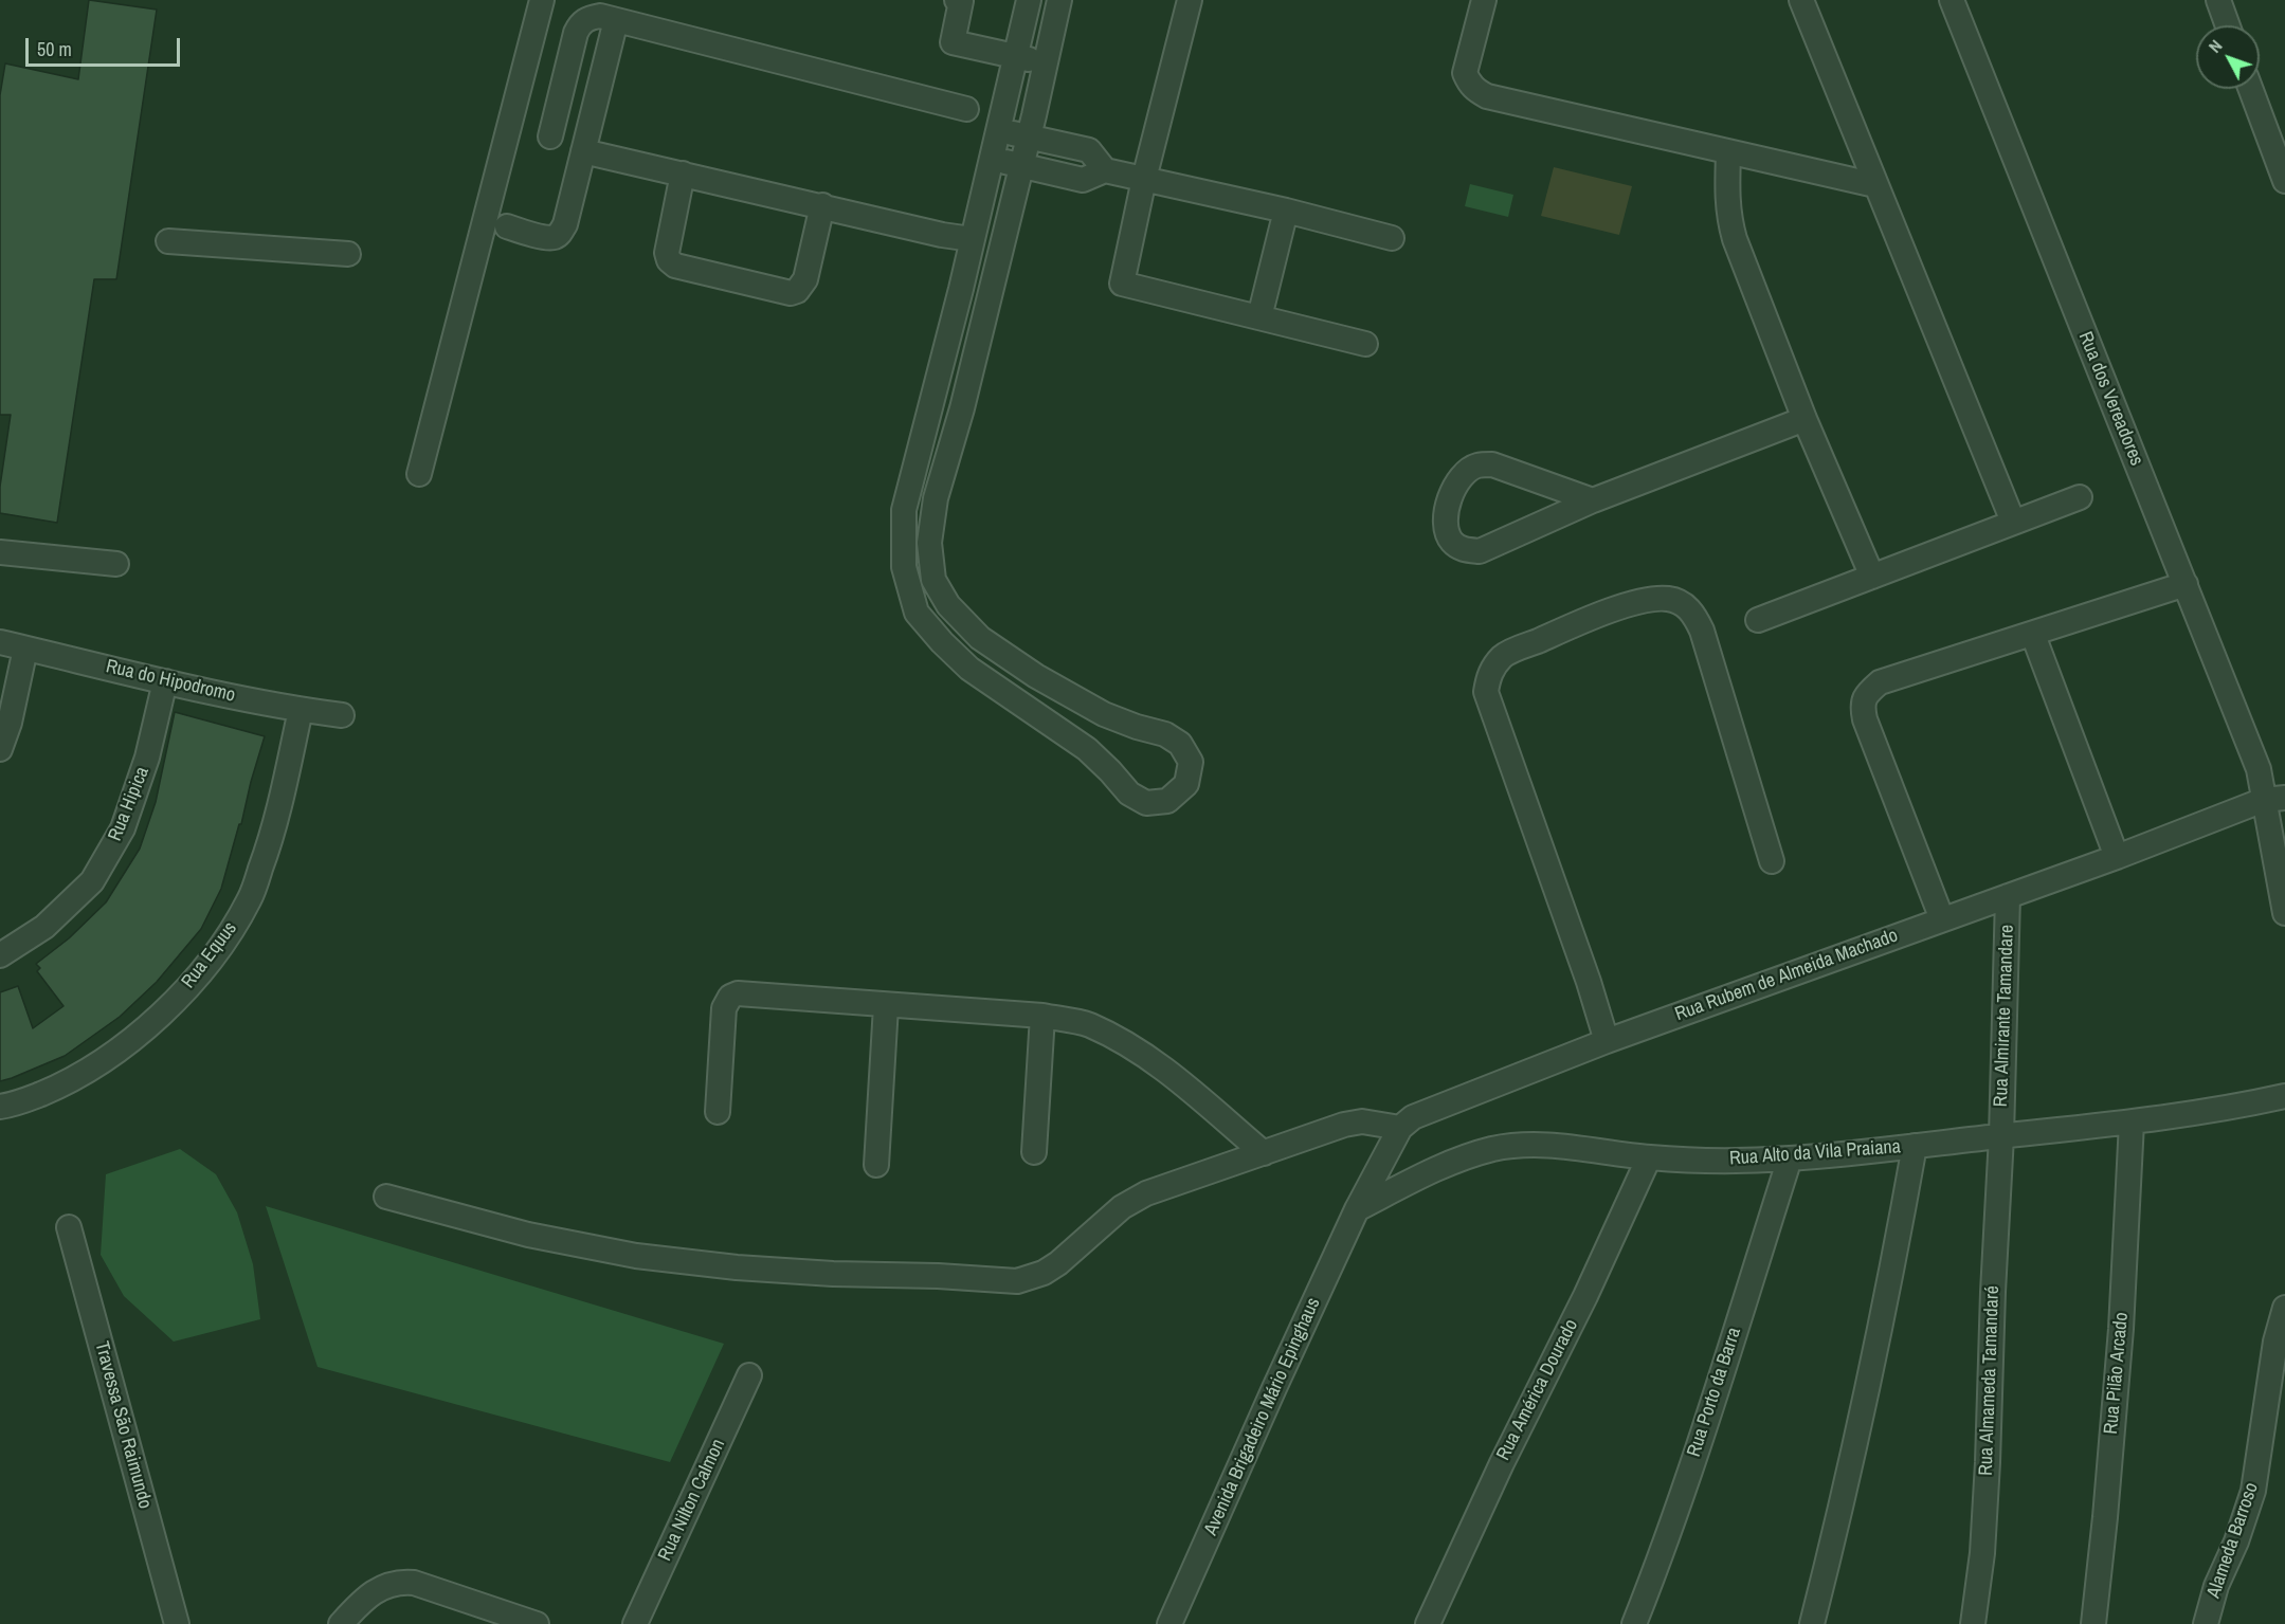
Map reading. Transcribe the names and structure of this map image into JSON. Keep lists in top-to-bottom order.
{
  "streets": {
    "street": [
      "Rua dos Vereadores",
      "Rua do Hipodromo",
      "Rua Hipica",
      "Rua Equus",
      "Rua Rubem de Almeida Machado",
      "Rua Almirante Tamandare",
      "Rua Alto da Vila Praiana",
      "Rua Pilão Arcado",
      "Rua Almameda Tamandaré",
      "Rua América Dourado",
      "Rua Porto da Barra",
      "Avenida Brigadeiro Mário Epinghaus",
      "Travessa São Raimundo",
      "Rua Nilton Calmon",
      "Alameda Barroso"
    ]
  },
  "crossings": [
    ["Rua dos Vereadores", "Rua Rubem de Almeida Machado"],
    ["Rua do Hipodromo", "Rua Hipica"],
    ["Rua do Hipodromo", "Rua Equus"],
    ["Rua Rubem de Almeida Machado", "Rua Almirante Tamandare"],
    ["Rua Almirante Tamandare", "Rua Alto da Vila Praiana"],
    ["Rua Almirante Tamandare", "Rua Almameda Tamandaré"],
    ["Rua Alto da Vila Praiana", "Rua Pilão Arcado"],
    ["Rua Alto da Vila Praiana", "Rua Almameda Tamandaré"],
    ["Rua Alto da Vila Praiana", "Rua América Dourado"],
    ["Rua Alto da Vila Praiana", "Rua Porto da Barra"],
    ["Rua Alto da Vila Praiana", "Avenida Brigadeiro Mário Epinghaus"]
  ],
  "scale_bar": "50 m",
  "north": "top left"
}
